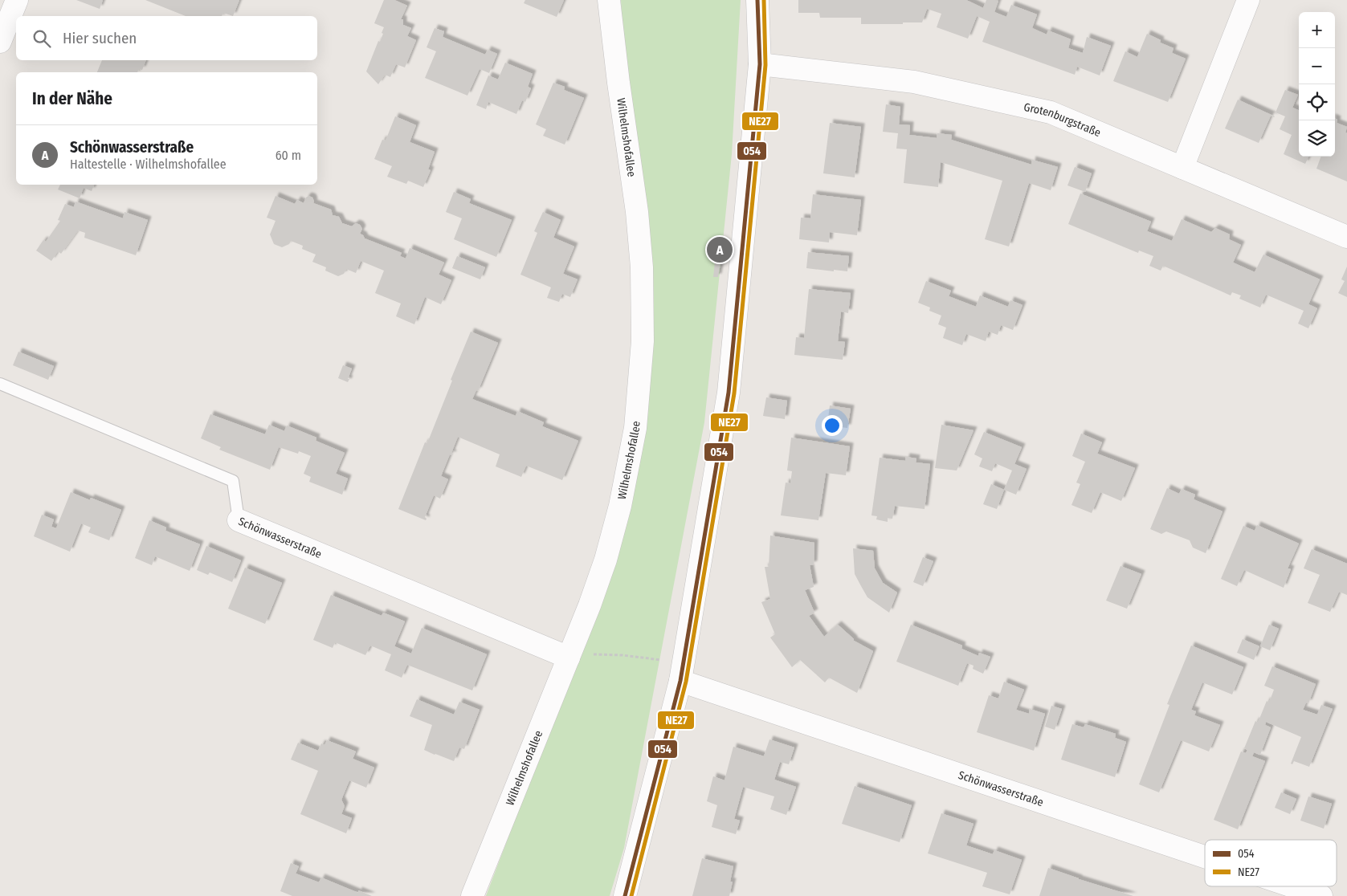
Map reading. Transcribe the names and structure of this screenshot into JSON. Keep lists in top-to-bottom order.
{
  "streets": {
    "street": ["Grotenburgstraße", "Wilhelmshofallee", "Schönwasserstraße"]
  },
  "crossings": [
    ["Wilhelmshofallee", "Schönwasserstraße"]
  ],
  "lines": ["transit line 054", "transit line NE27"],
  "legend": ["054", "NE27"],
  "page": {
    "map_buttons": ["+", "−"],
    "search": "Hier suchen",
    "heading": "In der Nähe",
    "list": [
      {
        "mark": "A",
        "name": "Schönwasserstraße",
        "note": "Haltestelle · Wilhelmshofallee",
        "value": "60 m"
      }
    ],
    "pins": "A"
  }
}
